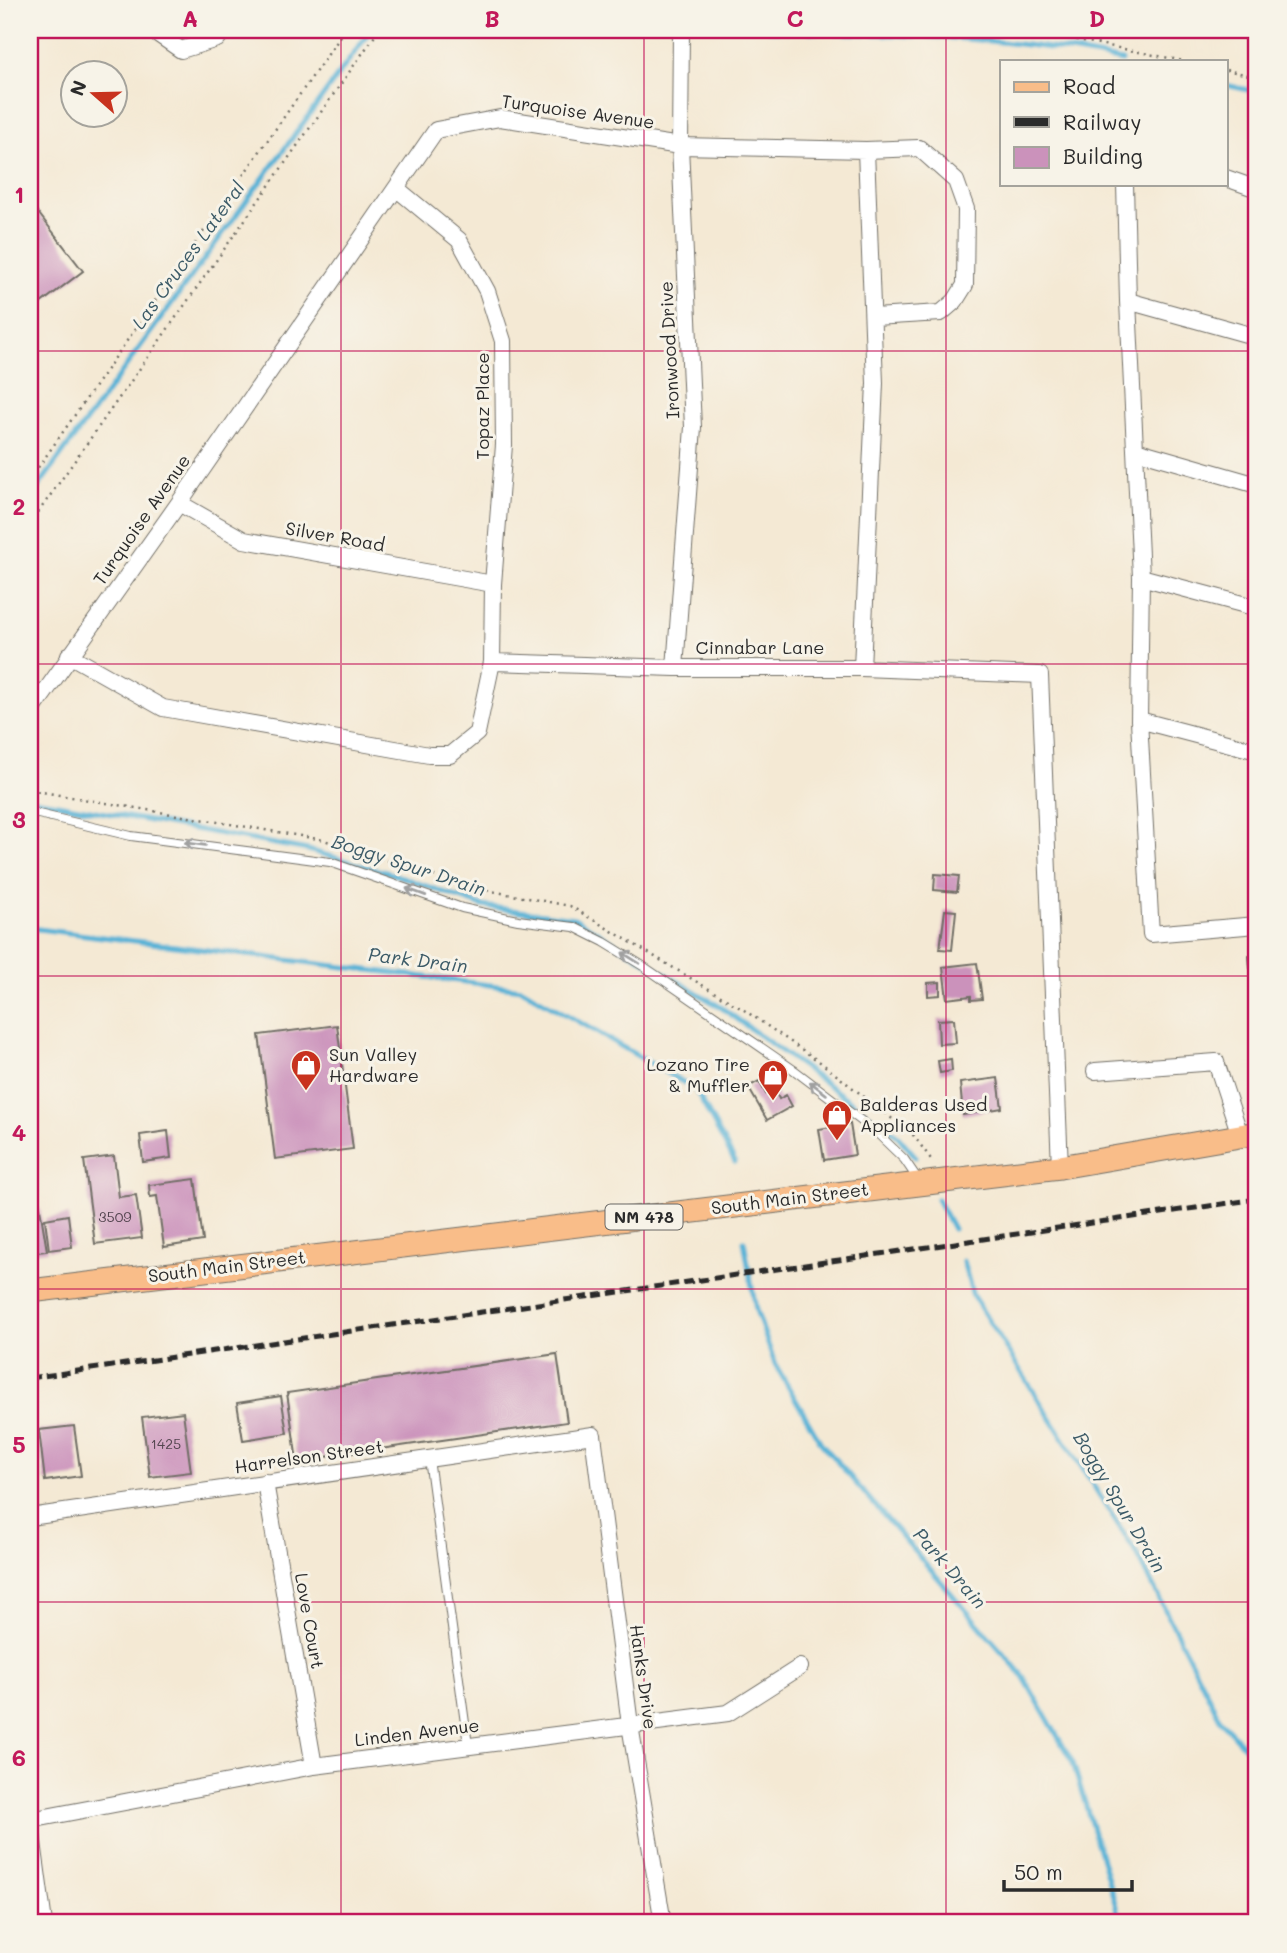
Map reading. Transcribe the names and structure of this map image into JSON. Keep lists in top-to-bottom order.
{
  "streets": {
    "main road": ["South Main Street", "NM 478"],
    "street": [
      "Turquoise Avenue",
      "Ironwood Drive",
      "Topaz Place",
      "Silver Road",
      "Cinnabar Lane",
      "Harrelson Street",
      "Love Court",
      "Hanks Drive",
      "Linden Avenue"
    ]
  },
  "crossings": [
    ["Turquoise Avenue", "Ironwood Drive"],
    ["Turquoise Avenue", "Topaz Place"],
    ["Turquoise Avenue", "Silver Road"],
    ["Ironwood Drive", "Cinnabar Lane"],
    ["Topaz Place", "Silver Road"],
    ["Topaz Place", "Cinnabar Lane"],
    ["Cinnabar Lane", "South Main Street"],
    ["Harrelson Street", "Love Court"],
    ["Harrelson Street", "Hanks Drive"],
    ["Love Court", "Linden Avenue"],
    ["Hanks Drive", "Linden Avenue"]
  ],
  "water": ["Las Cruces Lateral", "Boggy Spur Drain", "Park Drain"],
  "places": {
    "shop": ["Sun Valley Hardware", "Lozano Tire & Muffler", "Balderas Used Appliances"]
  },
  "house_numbers": ["3509", "1425"],
  "legend": ["Road", "Railway", "Building"],
  "scale_bar": "50 m",
  "north": "left",
  "grid": {
    "columns": [
      "A",
      "B",
      "C",
      "D"
    ],
    "rows": [
      "1",
      "2",
      "3",
      "4",
      "5",
      "6"
    ]
  }
}
